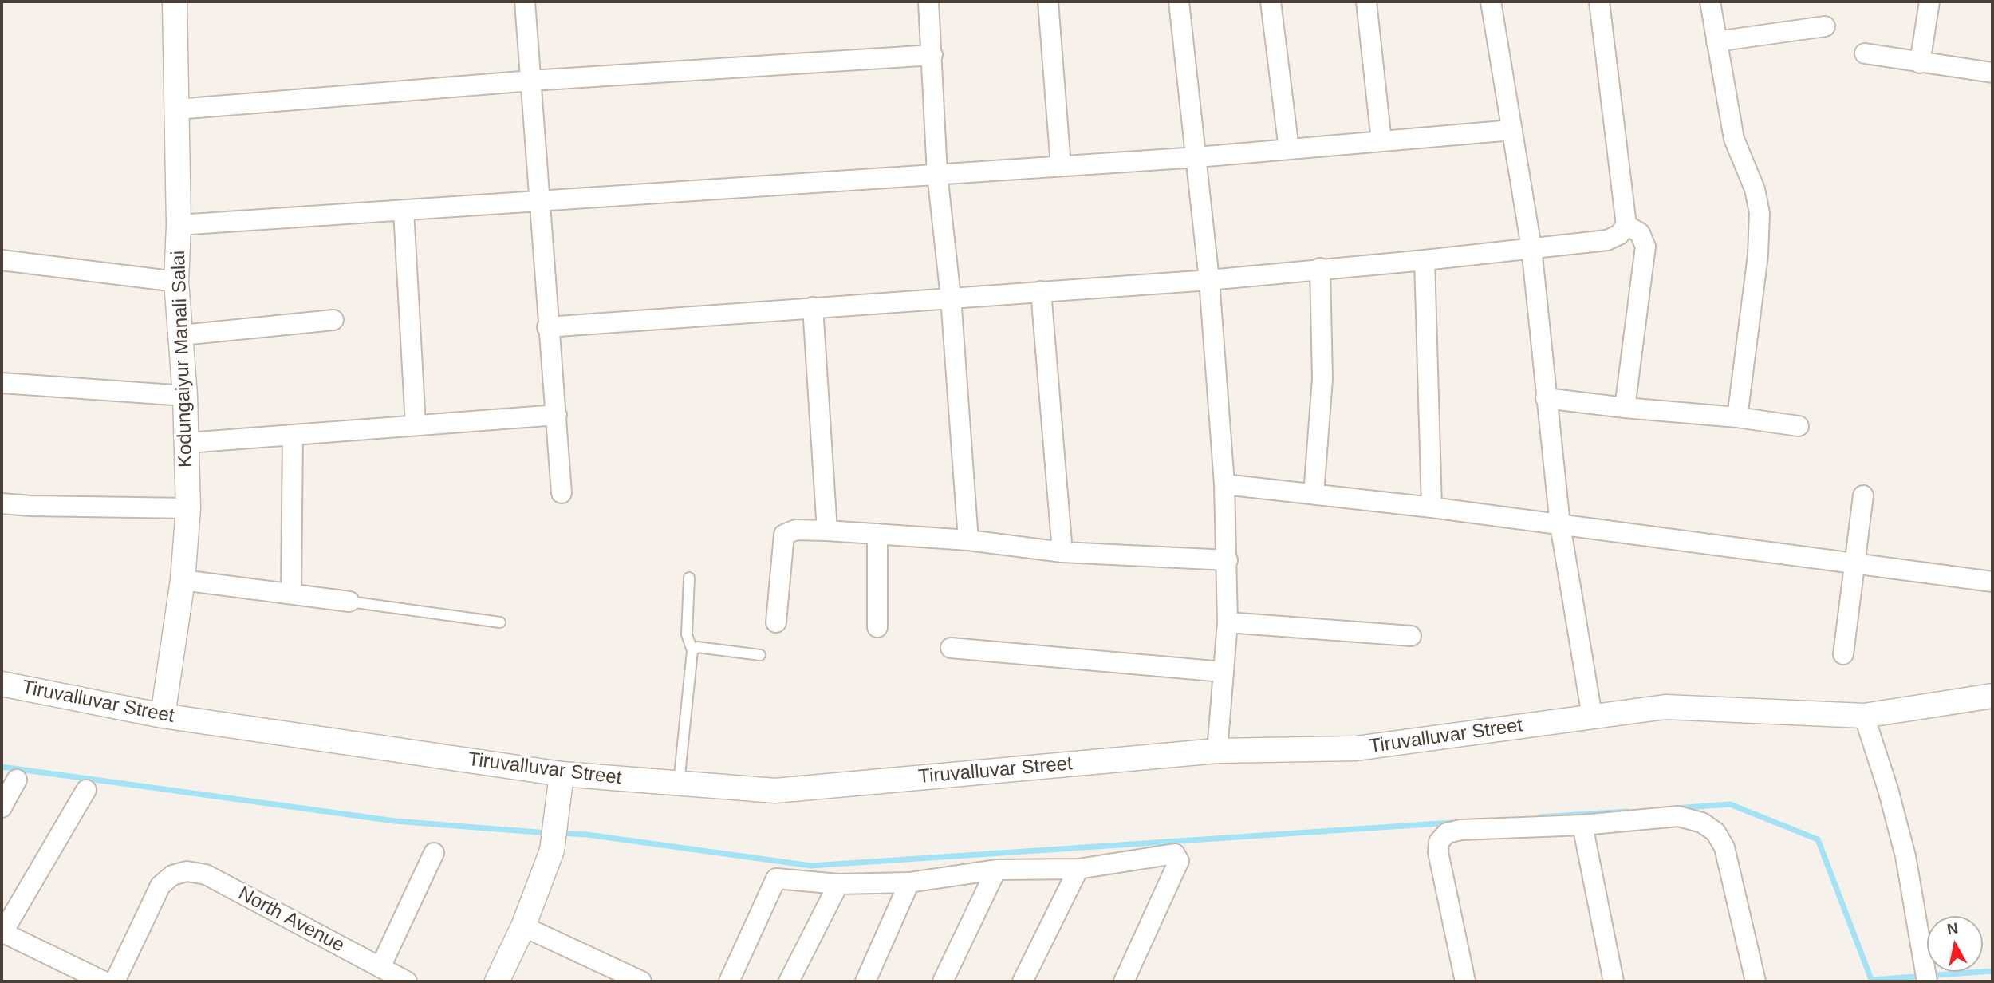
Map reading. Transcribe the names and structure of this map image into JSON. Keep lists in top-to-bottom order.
{
  "streets": {
    "street": ["Kodungaiyur Manali Salai", "Tiruvalluvar Street", "North Avenue"]
  },
  "crossings": [
    ["Kodungaiyur Manali Salai", "Tiruvalluvar Street"]
  ],
  "north": "top"
}
